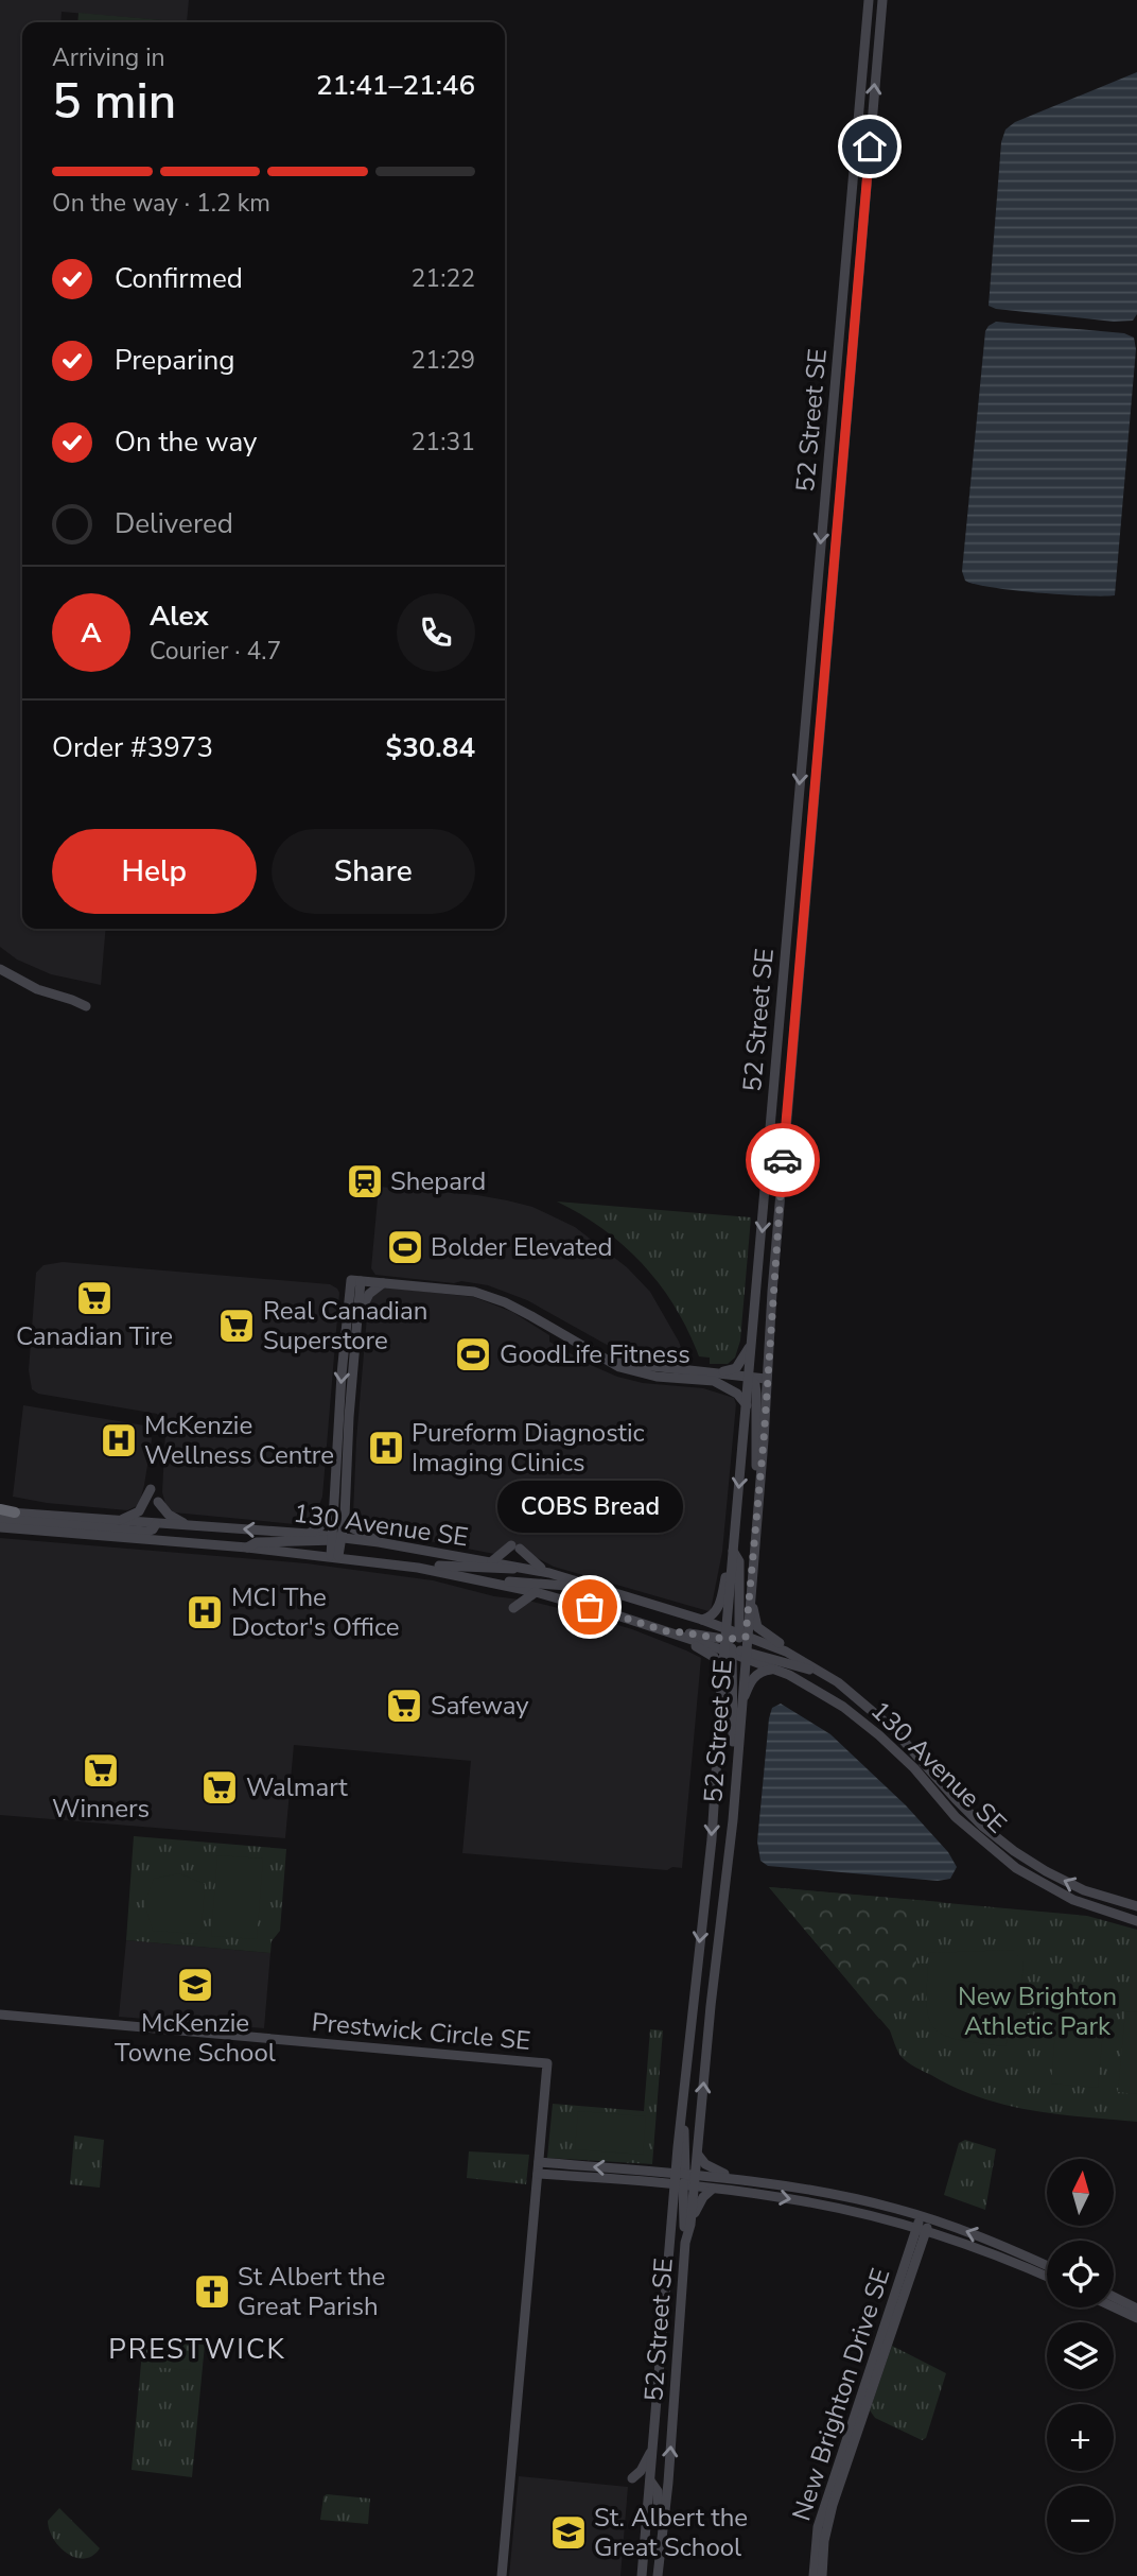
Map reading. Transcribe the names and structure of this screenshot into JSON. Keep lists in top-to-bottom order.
{
  "streets": {
    "main road": [
      "52 Street SE",
      "130 Avenue SE",
      "Prestwick Circle SE",
      "New Brighton Drive SE"
    ]
  },
  "crossings": [
    ["52 Street SE", "130 Avenue SE"]
  ],
  "districts": ["PRESTWICK"],
  "parks": ["New Brighton Athletic Park"],
  "places": {
    "station": ["Shepard"],
    "sports": ["Bolder Elevated", "GoodLife Fitness"],
    "supermarket": [
      "Canadian Tire",
      "Real Canadian Superstore",
      "Safeway",
      "Winners",
      "Walmart"
    ],
    "hospital": ["McKenzie Wellness Centre", "Pureform Diagnostic Imaging Clinics", "MCI The Doctor's Office"],
    "other": ["COBS Bread"],
    "school or university": ["McKenzie Towne School", "St. Albert the Great School"],
    "church": ["St Albert the Great Parish"]
  },
  "north": "top",
  "page": {
    "heading": ["5 min", "Arriving in", "21:41–21:46"],
    "panel": [
      "Alex",
      "Courier · 4.7",
      "Order #3973",
      "$30.84"
    ],
    "bar": "On the way · 1.2 km",
    "list": [
      ["Confirmed", "21:22"],
      ["Preparing", "21:29"],
      ["On the way", "21:31"],
      "Delivered"
    ],
    "round": "A",
    "buttons": ["Help", "Share"],
    "bubble": "COBS Bread",
    "map_buttons": ["+", "−"]
  }
}
